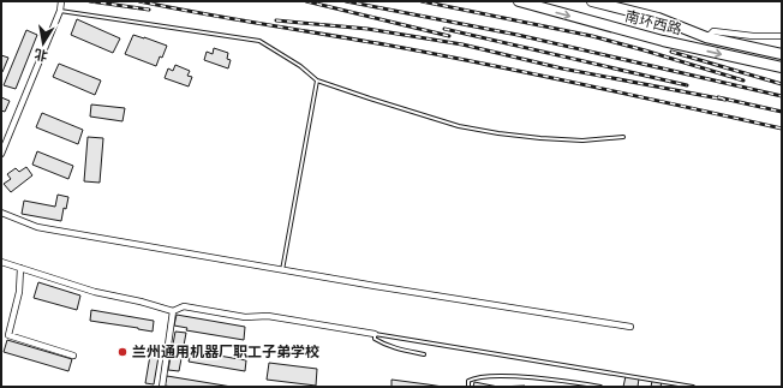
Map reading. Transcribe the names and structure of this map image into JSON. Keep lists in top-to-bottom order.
{
  "streets": {
    "highway": ["南环西路"]
  },
  "places": ["兰州通用机器厂职工子弟学校"],
  "north": "bottom"
}
